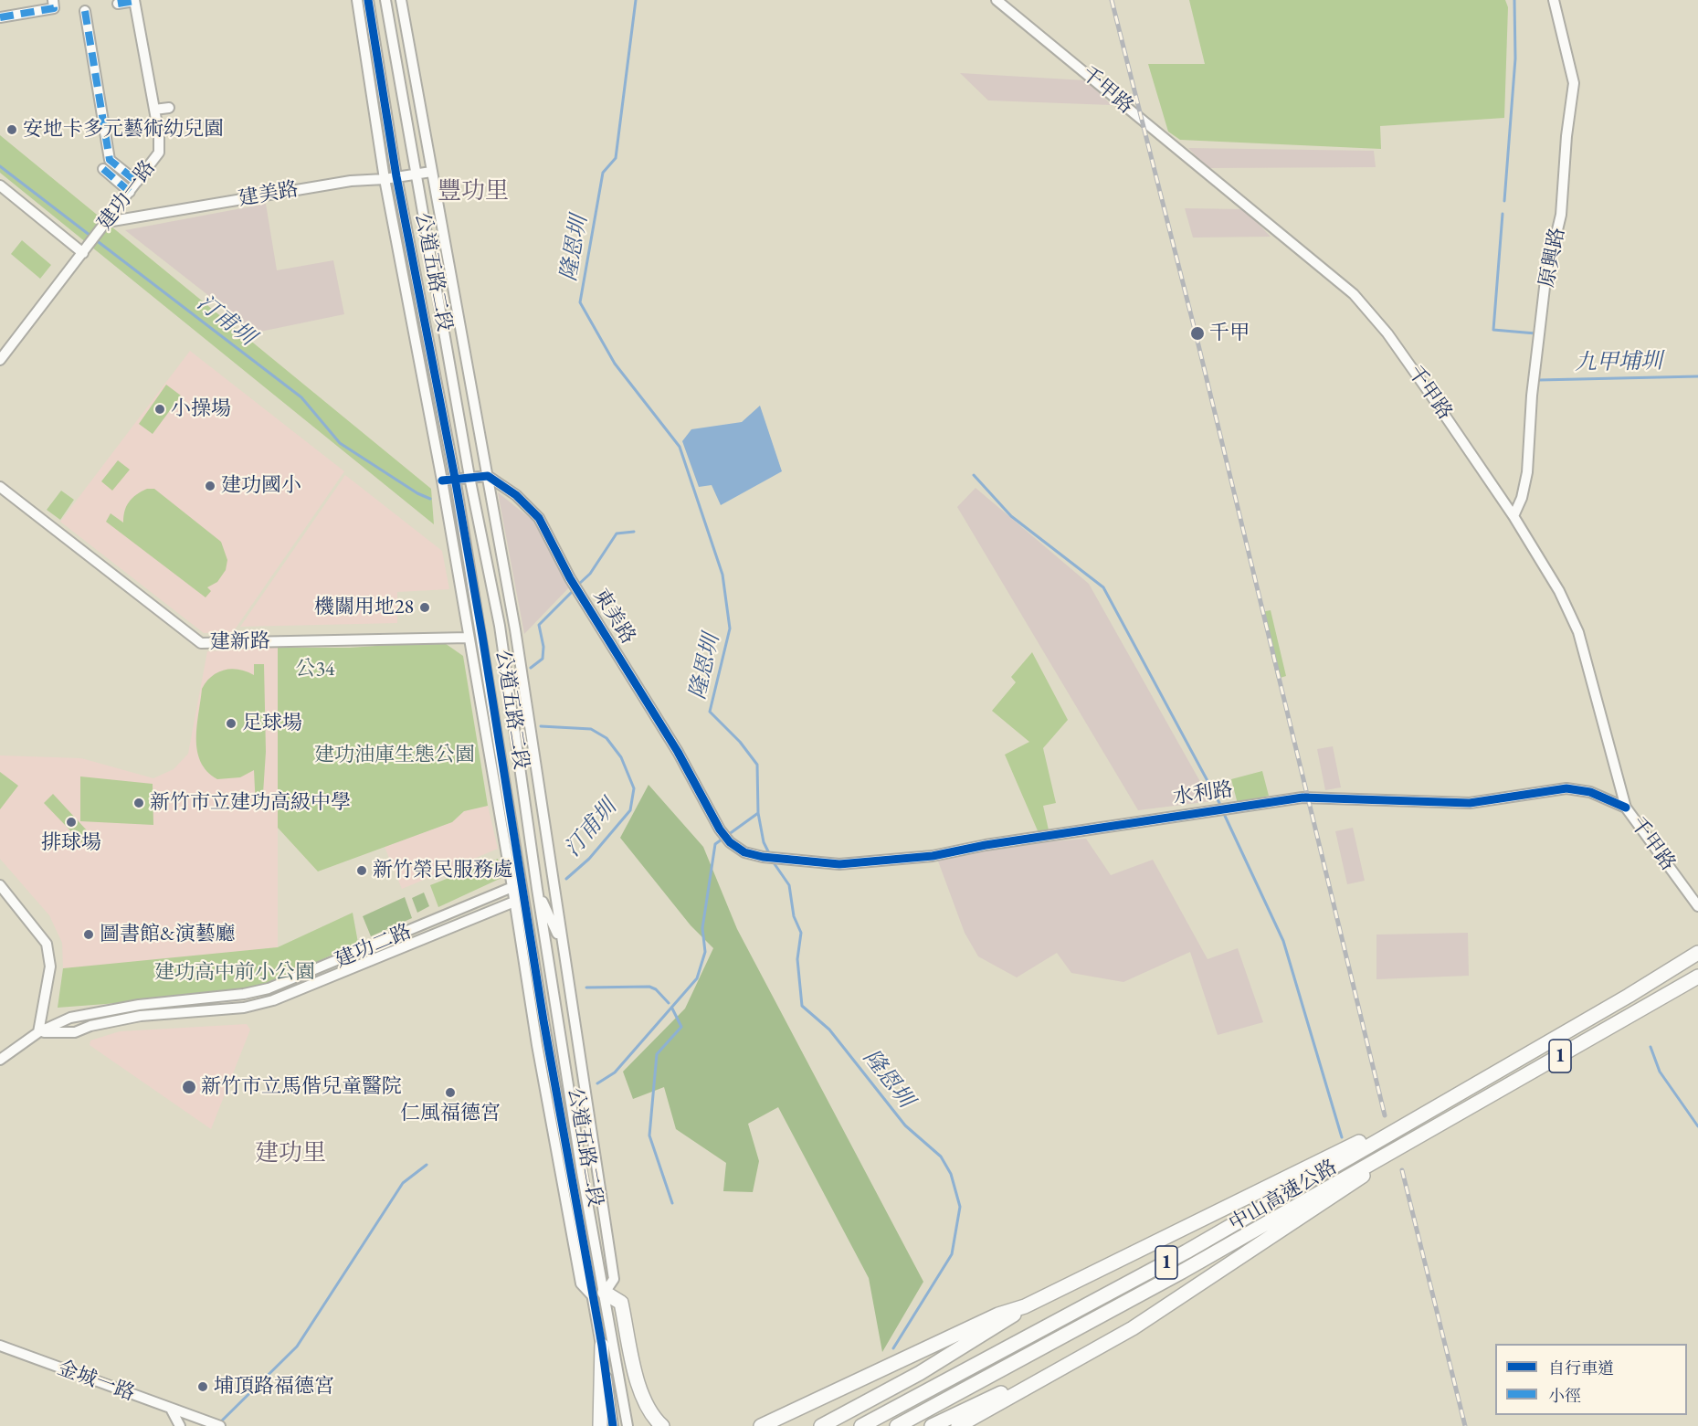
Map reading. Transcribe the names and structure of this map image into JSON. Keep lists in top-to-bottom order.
{
  "streets": {
    "highway": ["1", "中山高速公路"],
    "street": [
      "千甲路",
      "建美路",
      "建功一路",
      "原興路",
      "公道五路二段",
      "東美路",
      "建新路",
      "水利路",
      "建功二路",
      "金城一路"
    ]
  },
  "crossings": [
    ["千甲路", "原興路"],
    ["千甲路", "水利路"],
    ["建美路", "建功一路"],
    ["建美路", "公道五路二段"],
    ["公道五路二段", "東美路"],
    ["公道五路二段", "建新路"],
    ["公道五路二段", "建功二路"],
    ["東美路", "水利路"]
  ],
  "districts": ["豐功里", "建功里"],
  "water": ["隆恩圳", "汀甫圳", "九甲埔圳"],
  "parks": ["公34", "建功油庫生態公園", "建功高中前小公園"],
  "places": [
    "安地卡多元藝術幼兒園",
    "千甲",
    "小操場",
    "建功國小",
    "機關用地28",
    "足球場",
    "新竹市立建功高級中學",
    "排球場",
    "新竹榮民服務處",
    "圖書館&演藝廳",
    "新竹市立馬偕兒童醫院",
    "仁風福德宮",
    "埔頂路福德宮"
  ],
  "legend": ["自行車道", "小徑"]
}
